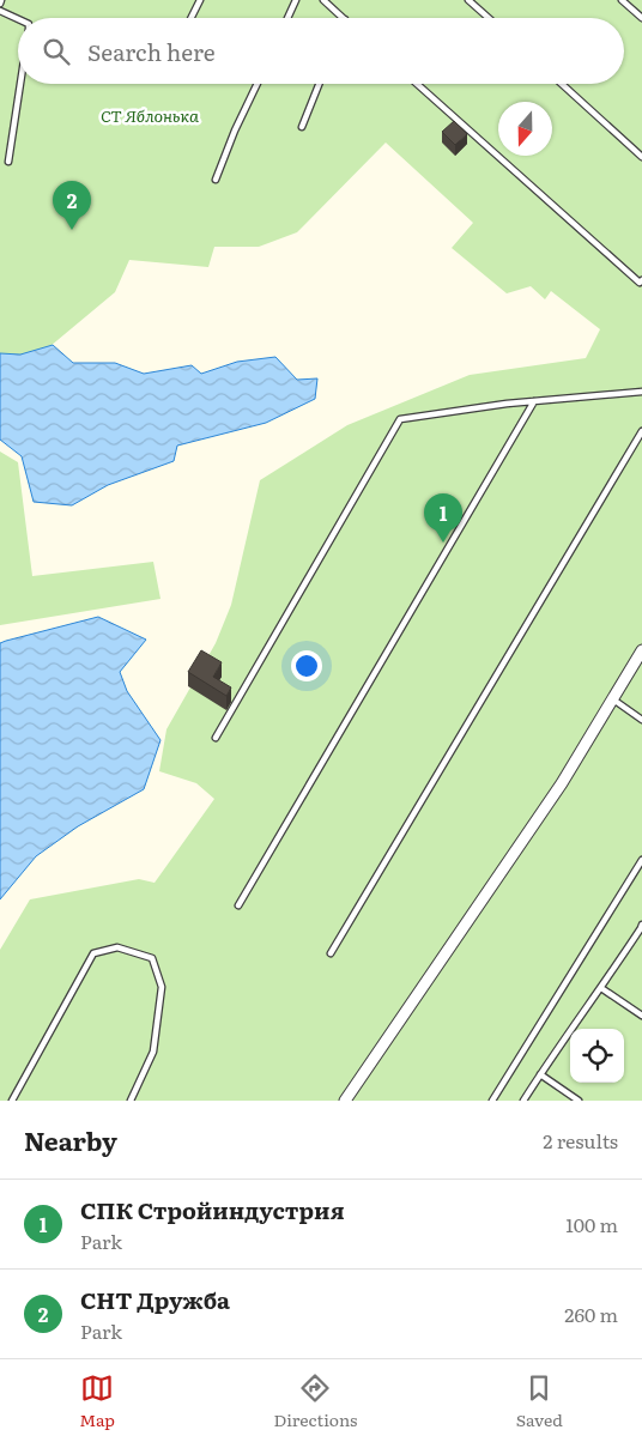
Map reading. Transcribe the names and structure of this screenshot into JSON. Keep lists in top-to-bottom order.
{
  "parks": ["СТ Яблонька"],
  "north": "bottom",
  "page": {
    "search": "Search here",
    "pins": ["2", "1"],
    "heading": ["Nearby", "2 results"],
    "list": [
      {
        "mark": "1",
        "name": "СПК Стройиндустрия",
        "note": "Park",
        "value": "100 m"
      },
      {
        "mark": "2",
        "name": "СНТ Дружба",
        "note": "Park",
        "value": "260 m"
      }
    ],
    "nav": ["Map", "Directions", "Saved"]
  }
}
